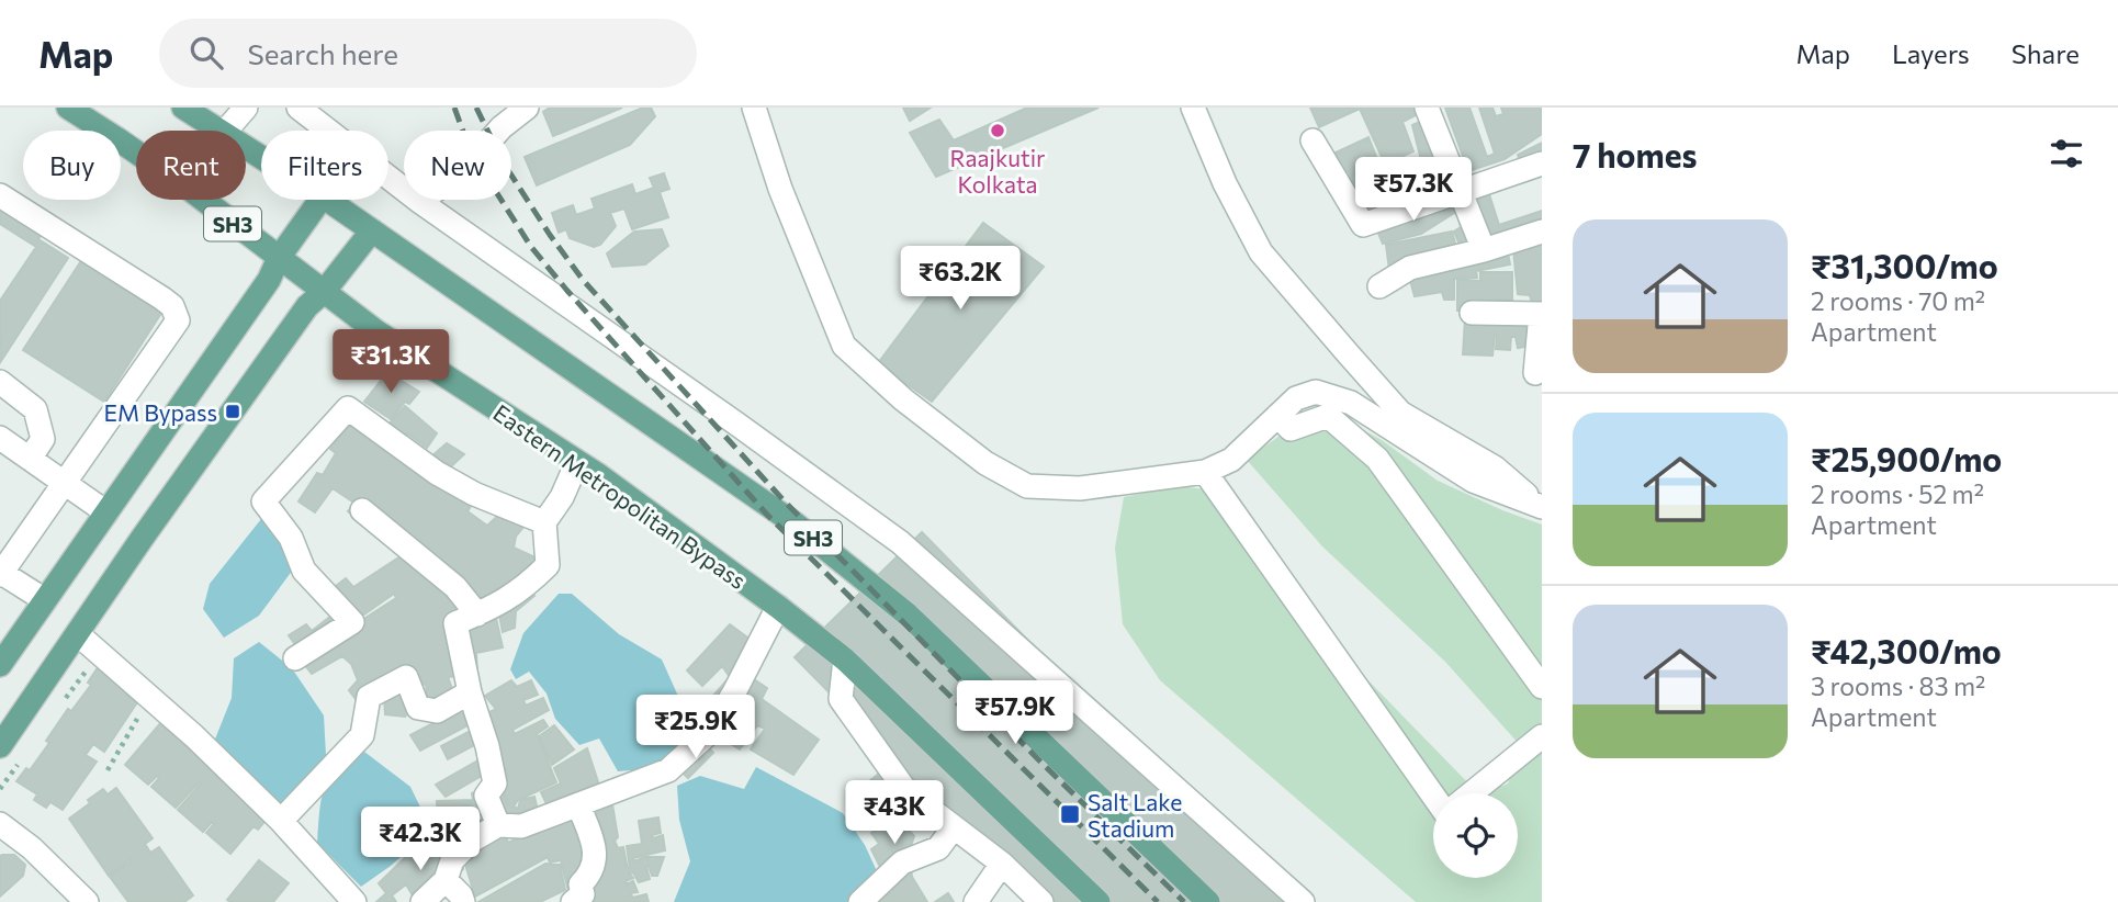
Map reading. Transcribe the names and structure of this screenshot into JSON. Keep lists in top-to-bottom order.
{
  "streets": {
    "main road": ["SH3", "Eastern Metropolitan Bypass"]
  },
  "places": {
    "other": ["Raajkutir Kolkata"],
    "transit": ["EM Bypass", "Salt Lake Stadium"]
  },
  "page": {
    "header": "Map",
    "search": "Search here",
    "nav": ["Map", "Layers", "Share"],
    "heading": "7 homes",
    "chip": [
      "Buy",
      "Rent",
      "Filters",
      "New"
    ],
    "price": [
      "₹57.3K",
      "₹63.2K",
      "₹31.3K",
      "₹57.9K",
      "₹25.9K",
      "₹43K",
      "₹42.3K"
    ],
    "list": [
      {
        "name": "₹31,300/mo",
        "note": "2 rooms · 70 m² · Apartment"
      },
      {
        "name": "₹25,900/mo",
        "note": "2 rooms · 52 m² · Apartment"
      },
      {
        "name": "₹42,300/mo",
        "note": "3 rooms · 83 m² · Apartment"
      }
    ]
  }
}
